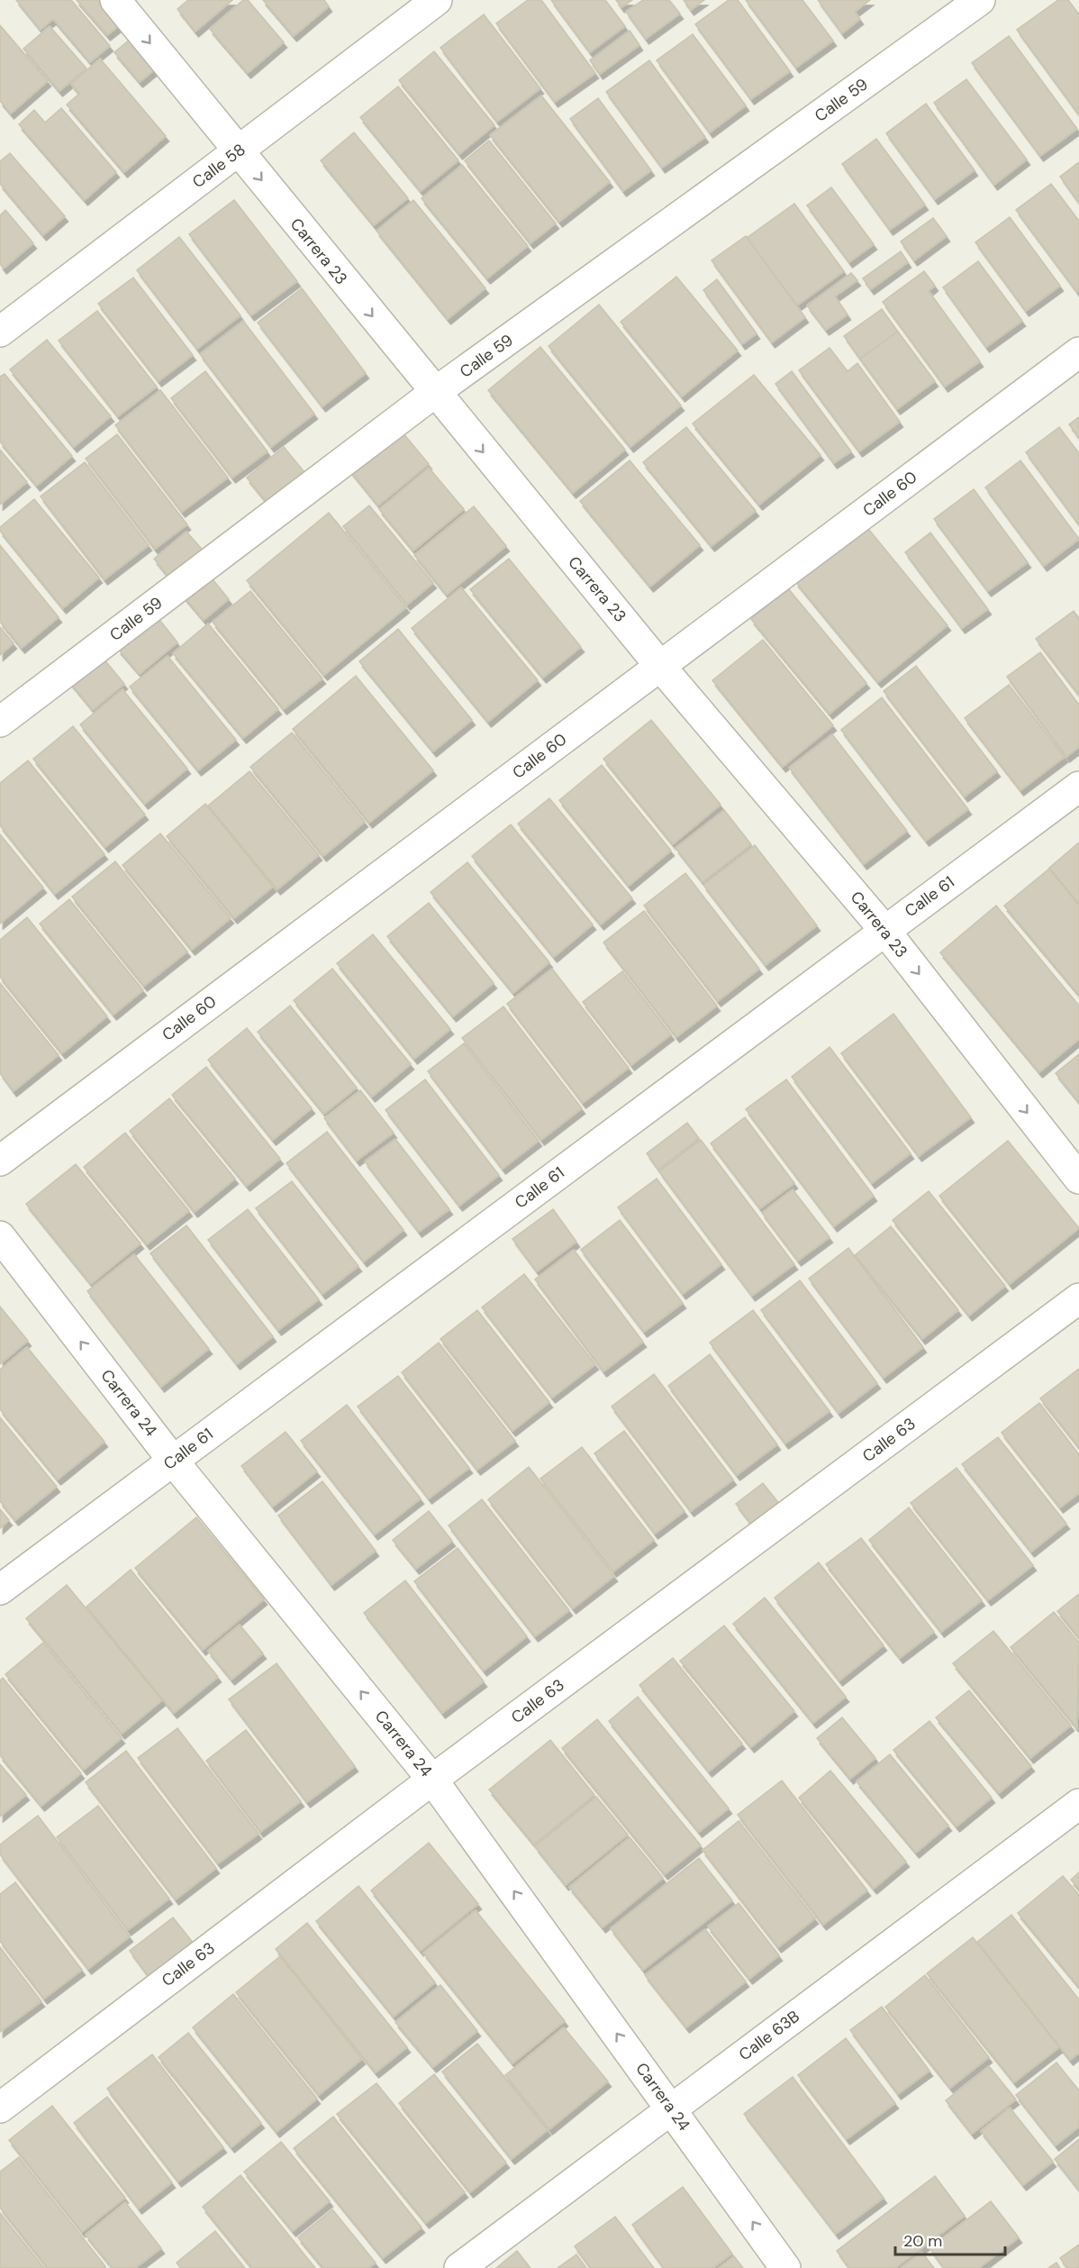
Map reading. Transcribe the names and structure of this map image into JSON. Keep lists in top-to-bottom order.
{
  "streets": {
    "street": [
      "Calle 59",
      "Calle 58",
      "Carrera 23",
      "Calle 60",
      "Calle 61",
      "Carrera 24",
      "Calle 63",
      "Calle 63B"
    ]
  },
  "crossings": [
    ["Calle 59", "Carrera 23"],
    ["Calle 58", "Carrera 23"],
    ["Carrera 23", "Calle 60"],
    ["Carrera 23", "Calle 61"],
    ["Calle 61", "Carrera 24"],
    ["Carrera 24", "Calle 63"],
    ["Carrera 24", "Calle 63B"]
  ],
  "one_way": ["Carrera 23", "Carrera 24"],
  "scale_bar": "20 m"
}
